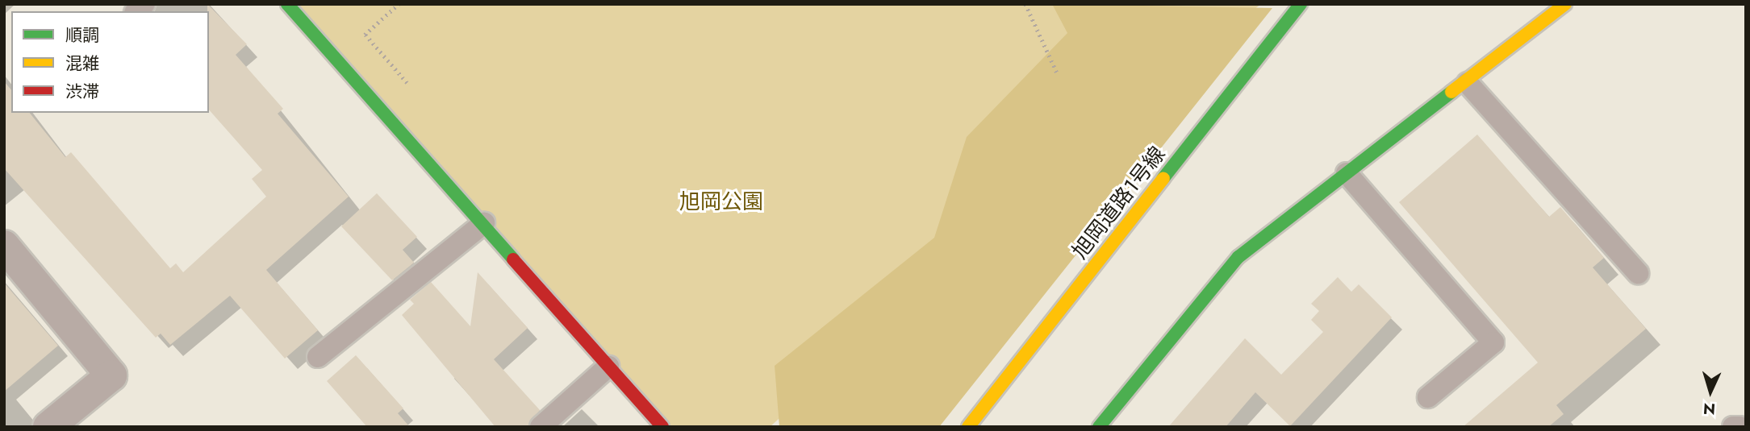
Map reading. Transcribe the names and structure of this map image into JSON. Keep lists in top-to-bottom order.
{
  "streets": {
    "street": ["旭岡道路1号線"]
  },
  "parks": ["旭岡公園"],
  "legend": ["順調", "混雑", "渋滞"],
  "north": "bottom"
}
